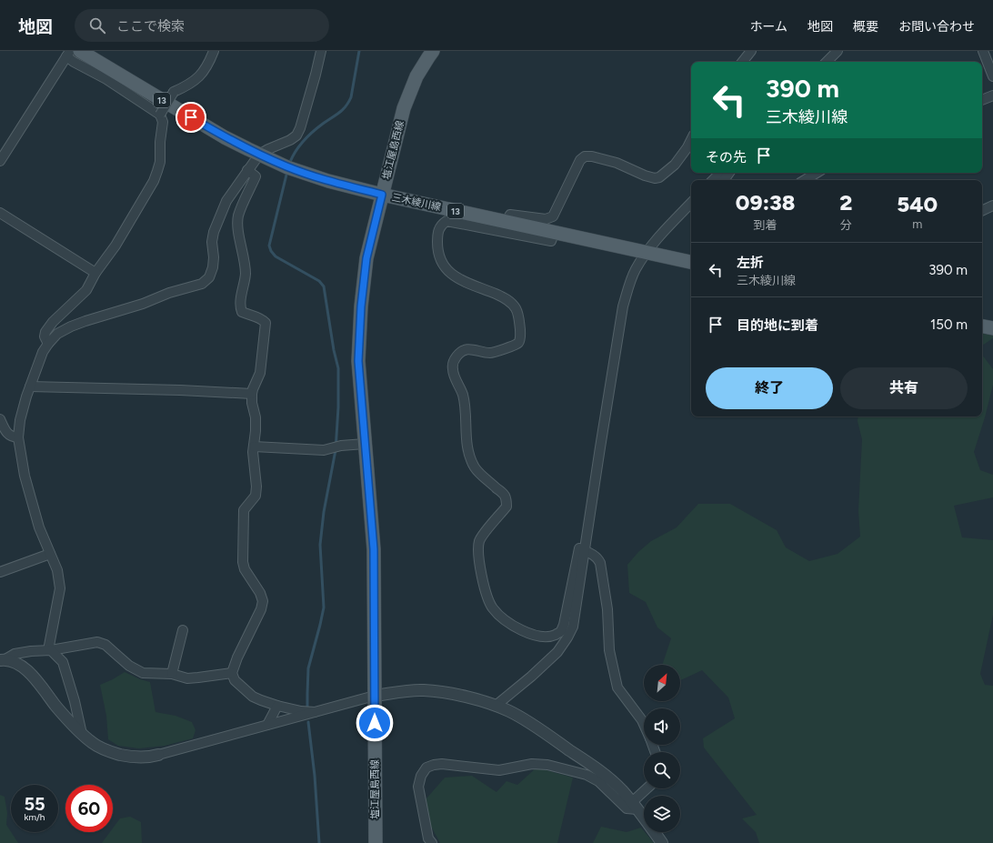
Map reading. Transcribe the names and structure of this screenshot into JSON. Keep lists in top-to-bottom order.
{
  "streets": {
    "main road": ["13", "塩江屋島西線", "三木綾川線"]
  },
  "crossings": [
    ["塩江屋島西線", "三木綾川線"]
  ],
  "north": "top right",
  "page": {
    "header": "地図",
    "search": "ここで検索",
    "nav": [
      "ホーム",
      "地図",
      "概要",
      "お問い合わせ"
    ],
    "turn": ["390 m", "三木綾川線"],
    "then": "その先",
    "eta": [
      "09:38",
      "到着",
      "2",
      "分",
      "540",
      "m"
    ],
    "list": [
      {
        "name": "左折",
        "note": "三木綾川線",
        "value": "390 m"
      },
      {
        "name": "目的地に到着",
        "value": "150 m"
      }
    ],
    "buttons": ["終了", "共有"],
    "speed": "55 km/h",
    "limit": "60"
  }
}
